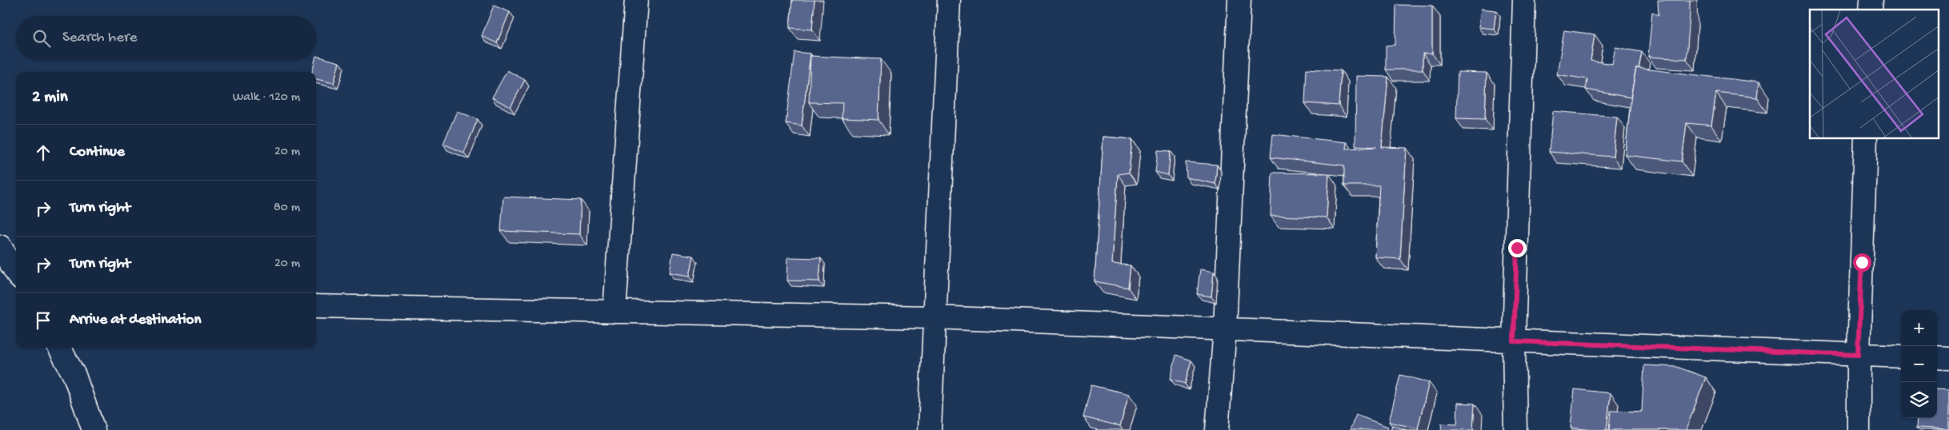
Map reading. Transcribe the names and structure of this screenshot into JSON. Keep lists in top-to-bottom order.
{
  "page": {
    "search": "Search here",
    "heading": ["2 min", "Walk · 120 m"],
    "list": [
      ["Continue", "20 m"],
      ["Turn right", "80 m"],
      ["Turn right", "20 m"],
      "Arrive at destination"
    ],
    "map_buttons": ["+", "−"]
  }
}
